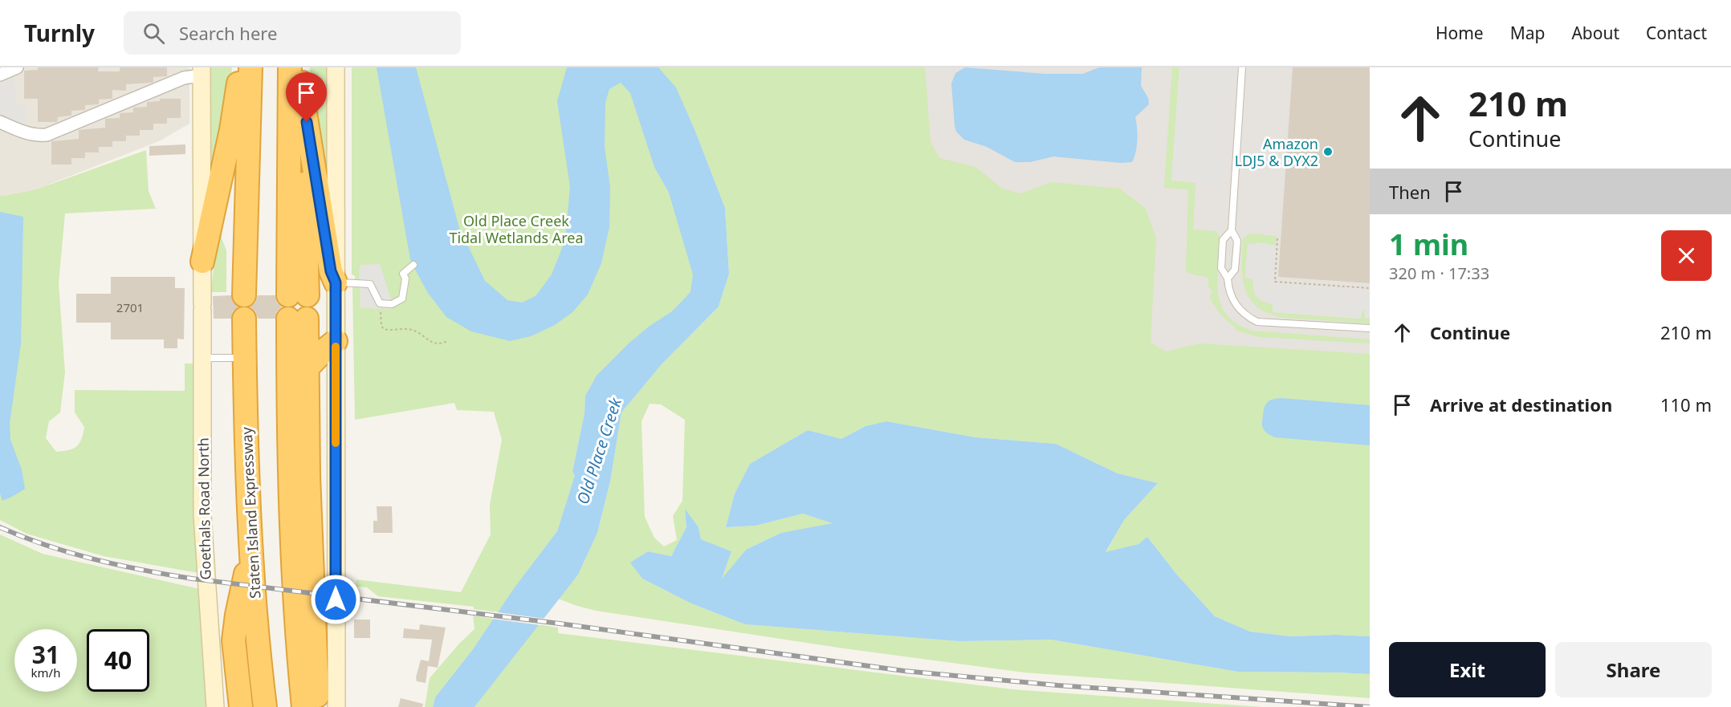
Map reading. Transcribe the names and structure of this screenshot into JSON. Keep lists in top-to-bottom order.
{
  "streets": {
    "highway": ["Staten Island Expressway"],
    "street": ["Goethals Road North"]
  },
  "water": ["Old Place Creek"],
  "parks": ["Old Place Creek Tidal Wetlands Area"],
  "places": ["Amazon LDJ5 & DYX2"],
  "house_numbers": ["2701"],
  "page": {
    "header": "Turnly",
    "search": "Search here",
    "nav": [
      "Home",
      "Map",
      "About",
      "Contact"
    ],
    "turn": ["210 m", "Continue"],
    "then": "Then",
    "heading": ["1 min", "320 m · 17:33"],
    "list": [
      {
        "name": "Continue",
        "value": "210 m"
      },
      {
        "name": "Arrive at destination",
        "value": "110 m"
      }
    ],
    "speed": "31 km/h",
    "limit": "40",
    "buttons": ["Exit", "Share"]
  }
}
